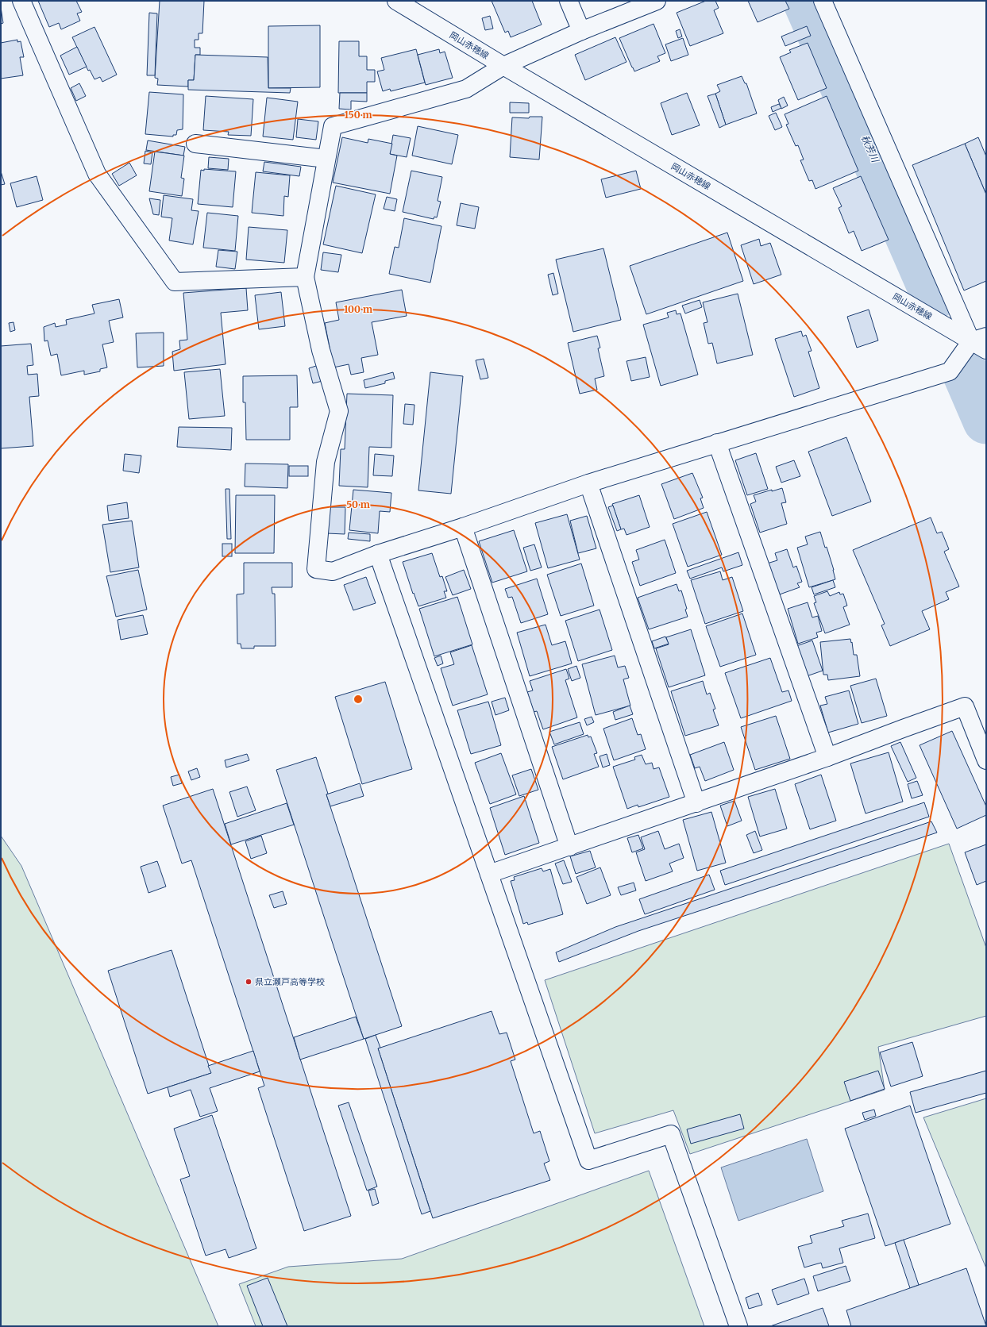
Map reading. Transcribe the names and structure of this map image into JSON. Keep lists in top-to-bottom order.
{
  "streets": {
    "street": ["岡山赤穂線"]
  },
  "water": ["秋芳川"],
  "places": ["県立瀬戸高等学校"],
  "rings": ["150 m", "100 m", "50 m"]
}
